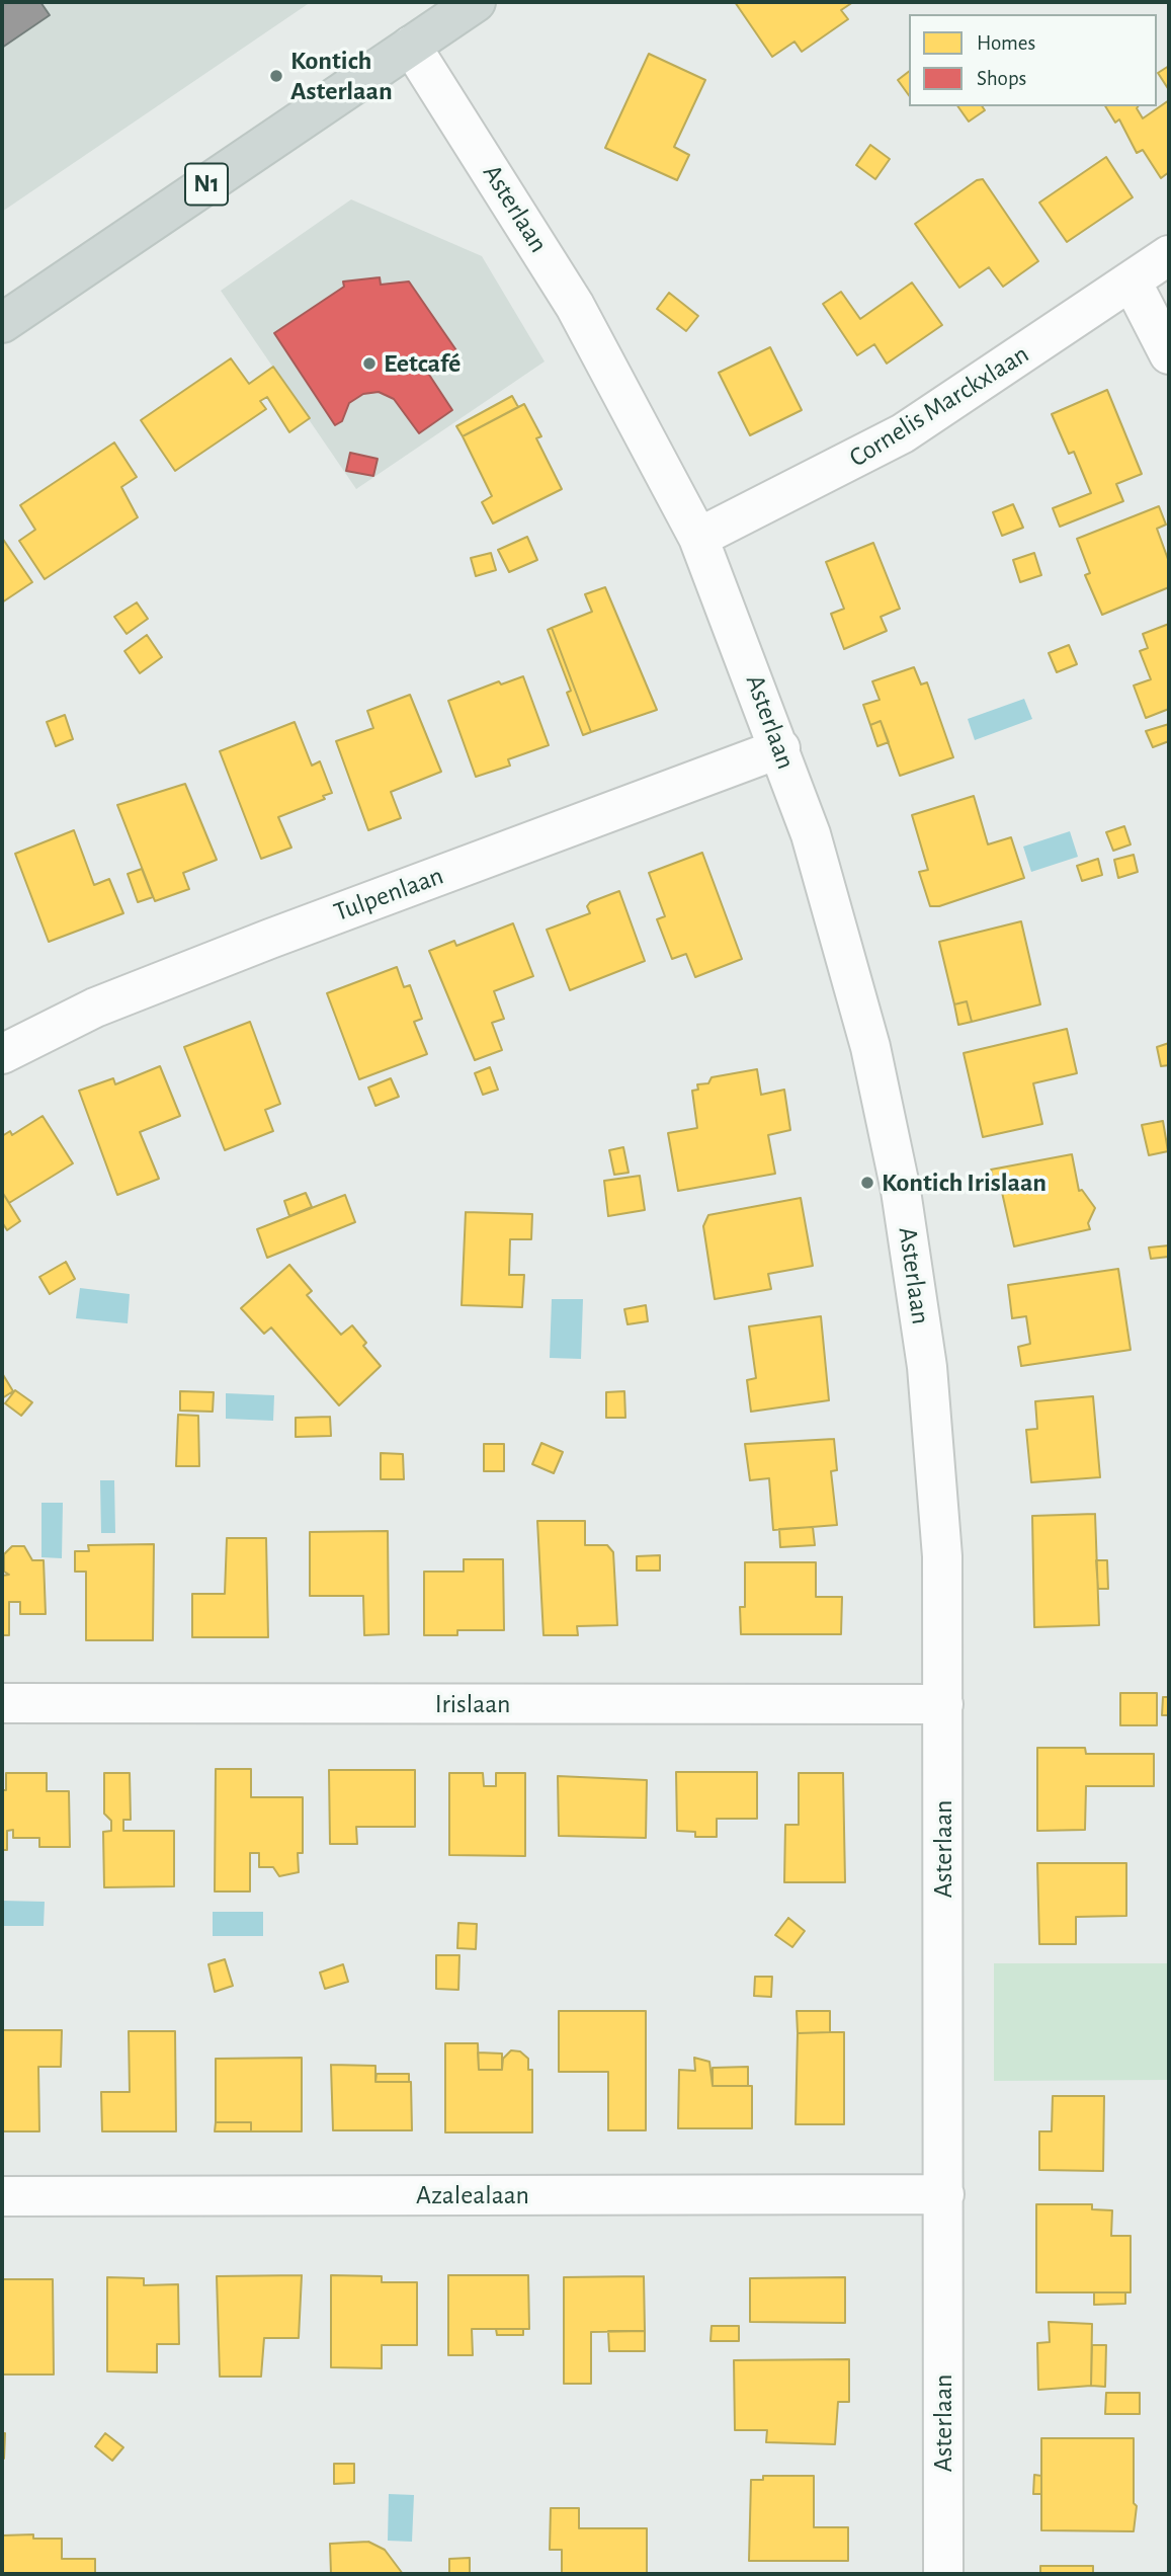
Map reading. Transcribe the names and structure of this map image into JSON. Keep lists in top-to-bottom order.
{
  "streets": {
    "main road": ["N1"],
    "street": [
      "Asterlaan",
      "Cornelis Marckxlaan",
      "Tulpenlaan",
      "Irislaan",
      "Azalealaan"
    ]
  },
  "crossings": [
    ["N1", "Asterlaan"],
    ["Asterlaan", "Cornelis Marckxlaan"],
    ["Asterlaan", "Tulpenlaan"],
    ["Asterlaan", "Irislaan"],
    ["Asterlaan", "Azalealaan"]
  ],
  "places": ["Kontich Asterlaan", "Eetcafé", "Kontich Irislaan"],
  "legend": ["Homes", "Shops"]
}
